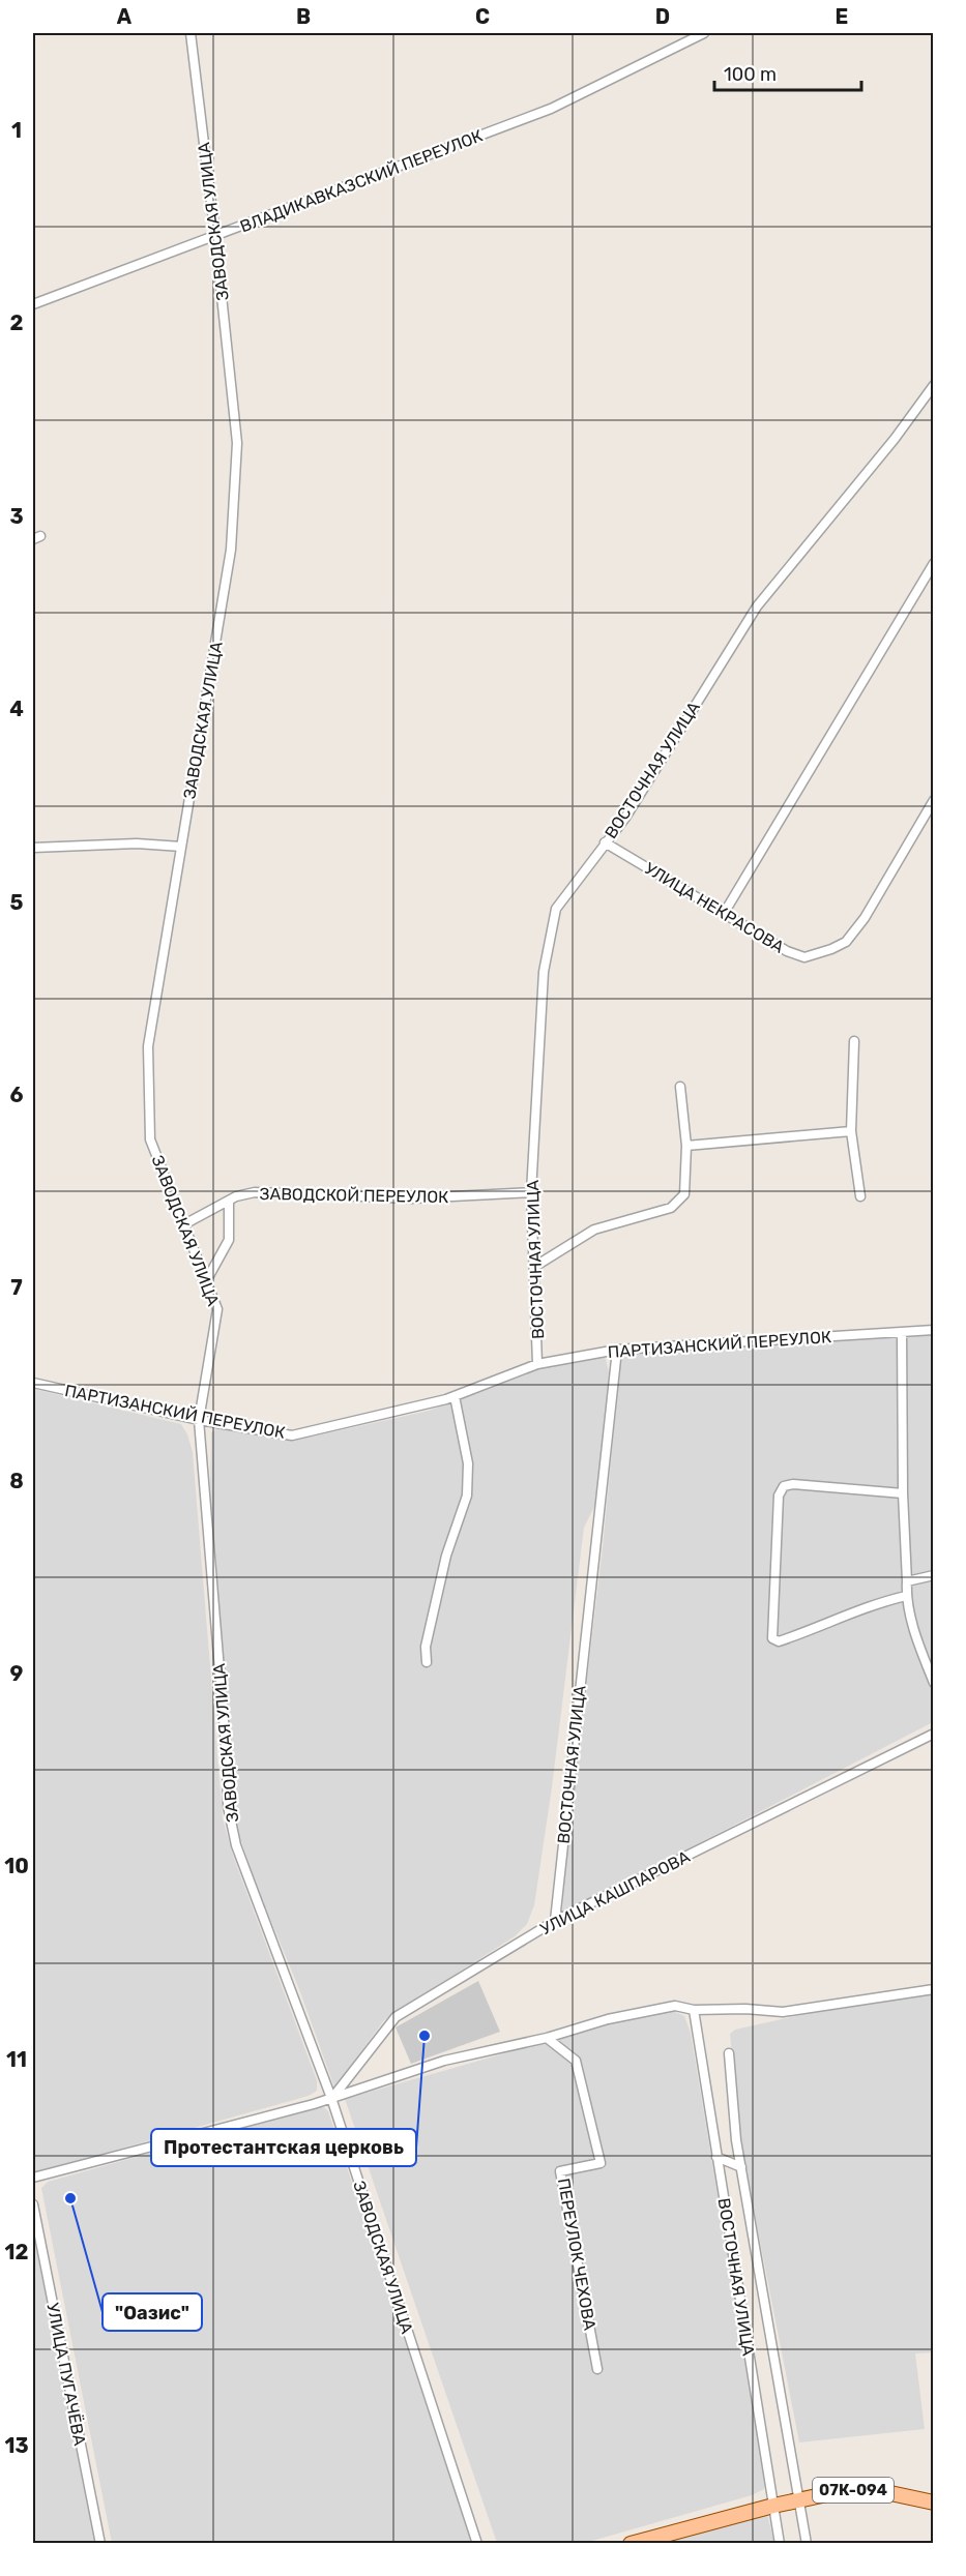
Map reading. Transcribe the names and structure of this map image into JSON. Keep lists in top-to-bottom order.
{
  "streets": {
    "main road": ["07К-094"],
    "street": [
      "ВЛАДИКАВКАЗСКИЙ ПЕРЕУЛОК",
      "ЗАВОДСКАЯ УЛИЦА",
      "ВОСТОЧНАЯ УЛИЦА",
      "УЛИЦА НЕКРАСОВА",
      "ЗАВОДСКОЙ ПЕРЕУЛОК",
      "ПАРТИЗАНСКИЙ ПЕРЕУЛОК",
      "УЛИЦА КАШПАРОВА",
      "ПЕРЕУЛОК ЧЕХОВА",
      "УЛИЦА ПУГАЧЁВА"
    ]
  },
  "crossings": [
    ["ВЛАДИКАВКАЗСКИЙ ПЕРЕУЛОК", "ЗАВОДСКАЯ УЛИЦА"],
    ["ЗАВОДСКАЯ УЛИЦА", "ЗАВОДСКОЙ ПЕРЕУЛОК"],
    ["ЗАВОДСКАЯ УЛИЦА", "ПАРТИЗАНСКИЙ ПЕРЕУЛОК"],
    ["ЗАВОДСКАЯ УЛИЦА", "УЛИЦА КАШПАРОВА"],
    ["ВОСТОЧНАЯ УЛИЦА", "УЛИЦА НЕКРАСОВА"],
    ["ВОСТОЧНАЯ УЛИЦА", "ЗАВОДСКОЙ ПЕРЕУЛОК"],
    ["ВОСТОЧНАЯ УЛИЦА", "ПАРТИЗАНСКИЙ ПЕРЕУЛОК"],
    ["ВОСТОЧНАЯ УЛИЦА", "УЛИЦА КАШПАРОВА"],
    ["ВОСТОЧНАЯ УЛИЦА", "07К-094"]
  ],
  "places": ["Протестантская церковь", "\"Оазис\""],
  "scale_bar": "100 m",
  "grid": {
    "columns": [
      "A",
      "B",
      "C",
      "D",
      "E"
    ],
    "rows": [
      "1",
      "2",
      "3",
      "4",
      "5",
      "6",
      "7",
      "8",
      "9",
      "10",
      "11",
      "12",
      "13"
    ]
  }
}
